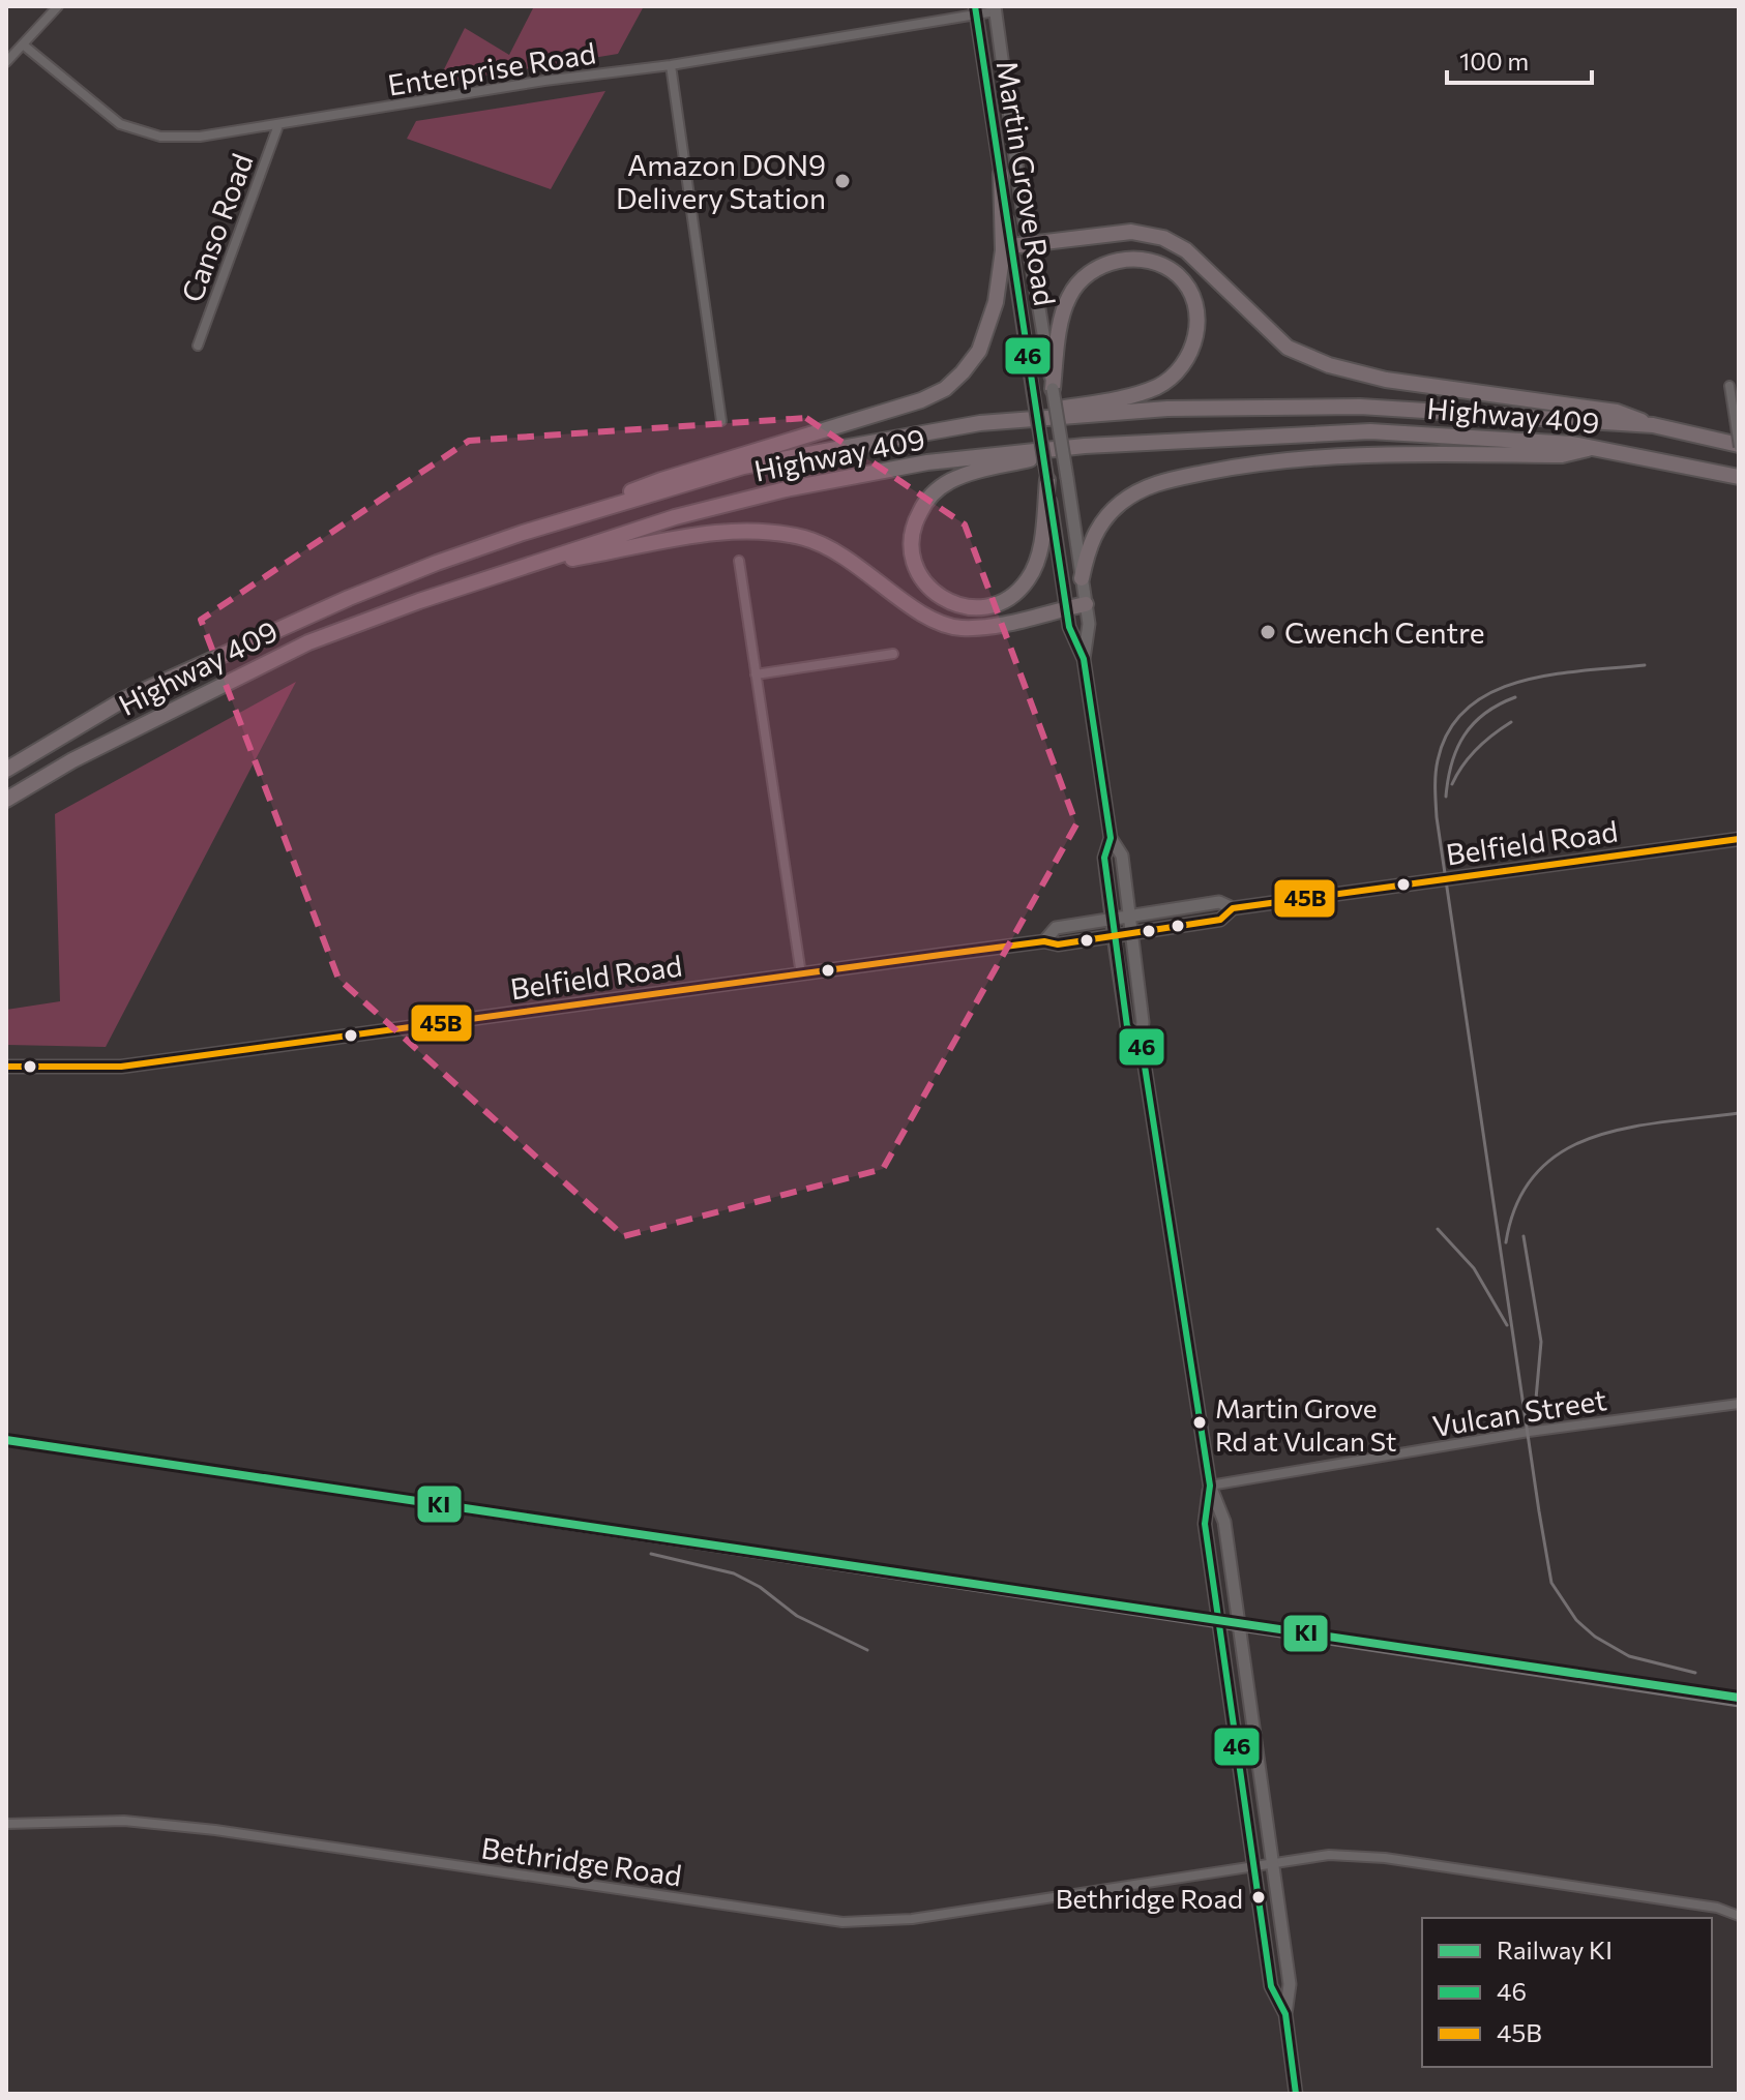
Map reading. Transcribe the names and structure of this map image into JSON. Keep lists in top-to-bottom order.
{
  "streets": {
    "highway": ["Highway 409"],
    "main road": ["Martin Grove Road", "Belfield Road"],
    "street": [
      "Enterprise Road",
      "Canso Road",
      "Vulcan Street",
      "Bethridge Road"
    ]
  },
  "crossings": [
    ["Enterprise Road", "Martin Grove Road"],
    ["Enterprise Road", "Canso Road"],
    ["Martin Grove Road", "Belfield Road"],
    ["Martin Grove Road", "Vulcan Street"],
    ["Martin Grove Road", "Bethridge Road"]
  ],
  "places": [
    "Amazon DON9 Delivery Station",
    "Cwench Centre",
    "Martin Grove Rd at Vulcan St",
    "Bethridge Road"
  ],
  "lines": ["transit line 46", "transit line 45B", "rail line KI"],
  "legend": ["Railway KI", "46", "45B"],
  "scale_bar": "100 m"
}
